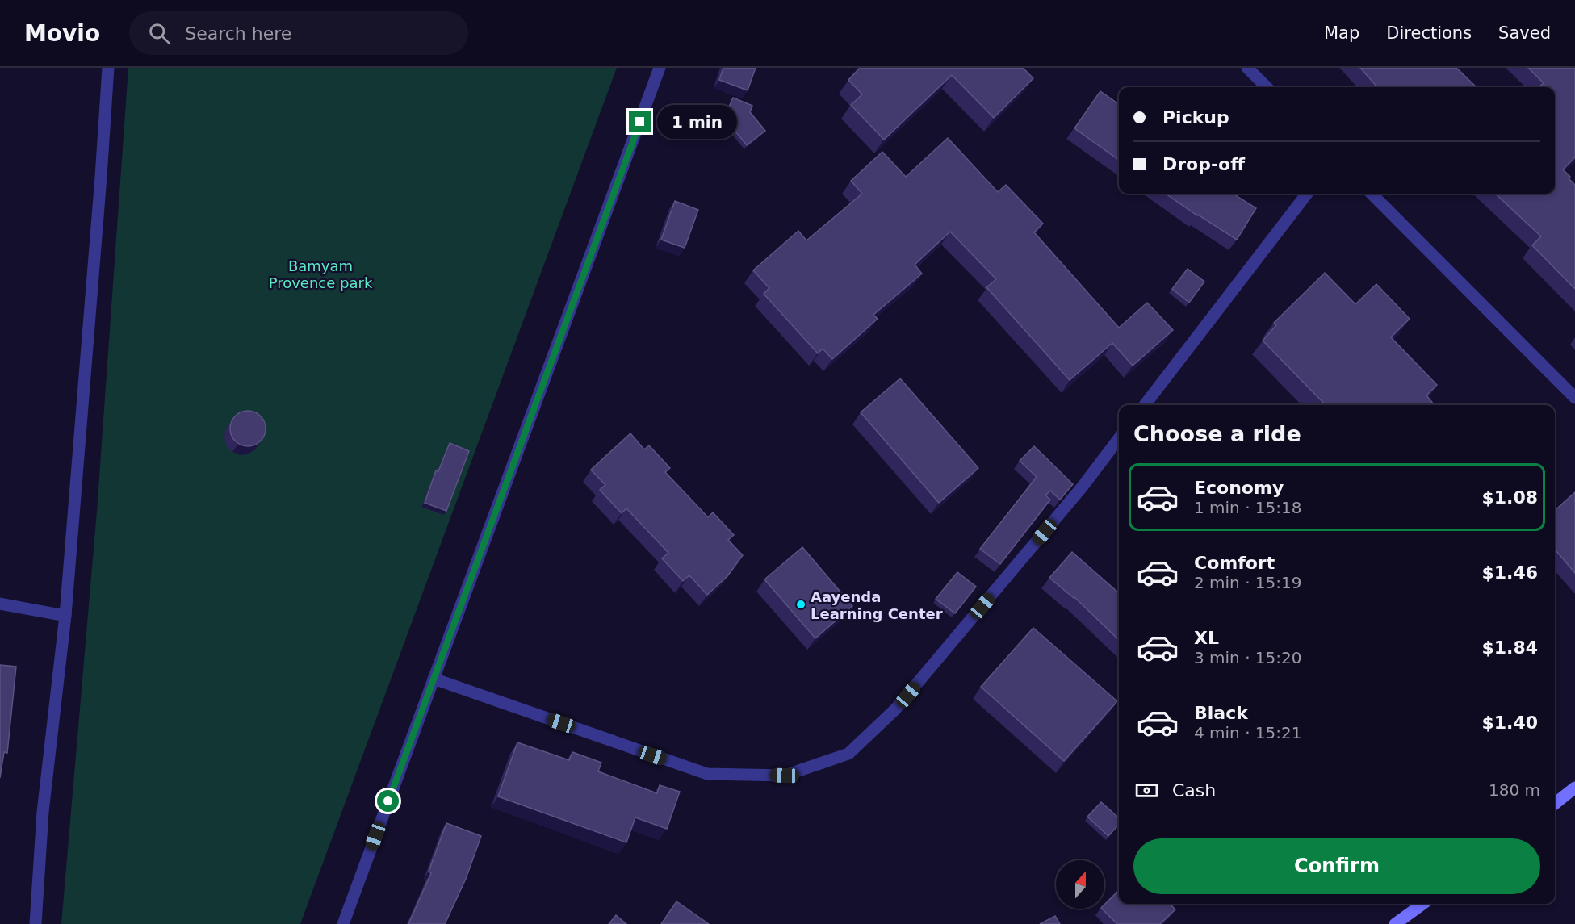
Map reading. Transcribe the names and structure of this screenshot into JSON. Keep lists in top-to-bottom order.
{
  "parks": ["Bamyam Provence park"],
  "places": ["Aayenda Learning Center"],
  "north": "top",
  "page": {
    "header": "Movio",
    "search": "Search here",
    "nav": ["Map", "Directions", "Saved"],
    "banner": ["Pickup", "Drop-off"],
    "bubble": "1 min",
    "heading": "Choose a ride",
    "list": [
      {
        "name": "Economy",
        "note": "1 min · 15:18",
        "value": "$1.08"
      },
      {
        "name": "Comfort",
        "note": "2 min · 15:19",
        "value": "$1.46"
      },
      {
        "name": "XL",
        "note": "3 min · 15:20",
        "value": "$1.84"
      },
      {
        "name": "Black",
        "note": "4 min · 15:21",
        "value": "$1.40"
      }
    ],
    "pay": ["Cash", "180 m"],
    "buttons": "Confirm"
  }
}
